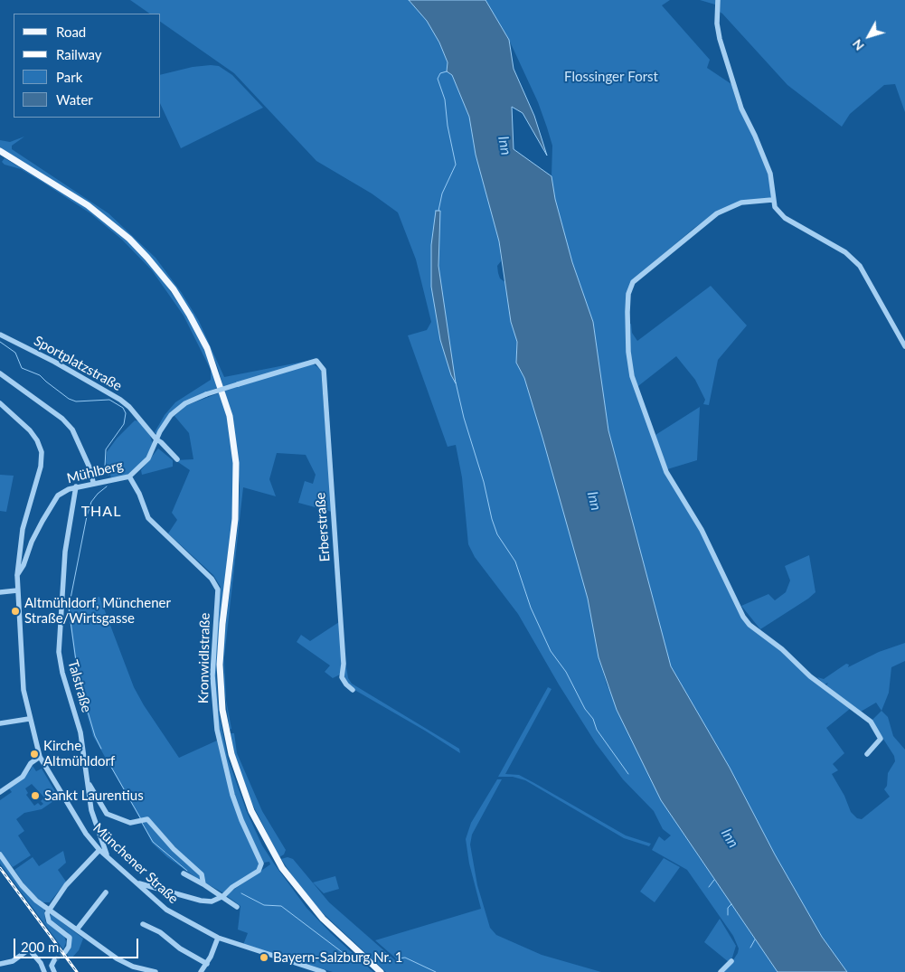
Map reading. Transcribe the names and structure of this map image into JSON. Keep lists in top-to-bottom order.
{
  "streets": {
    "street": [
      "Sportplatzstraße",
      "Mühlberg",
      "Erberstraße",
      "Kronwidlstraße",
      "Talstraße",
      "Münchener Straße"
    ]
  },
  "crossings": [
    ["Sportplatzstraße", "Mühlberg"],
    ["Mühlberg", "Erberstraße"],
    ["Mühlberg", "Kronwidlstraße"],
    ["Mühlberg", "Talstraße"],
    ["Mühlberg", "Münchener Straße"],
    ["Kronwidlstraße", "Talstraße"],
    ["Talstraße", "Münchener Straße"]
  ],
  "districts": ["THAL"],
  "water": ["Inn"],
  "parks": ["Flossinger Forst"],
  "places": [
    "Altmühldorf, Münchener Straße/Wirtsgasse",
    "Kirche Altmühldorf",
    "Sankt Laurentius",
    "Bayern-Salzburg Nr. 1"
  ],
  "legend": [
    "Road",
    "Railway",
    "Park",
    "Water"
  ],
  "scale_bar": "200 m",
  "north": "bottom left"
}
